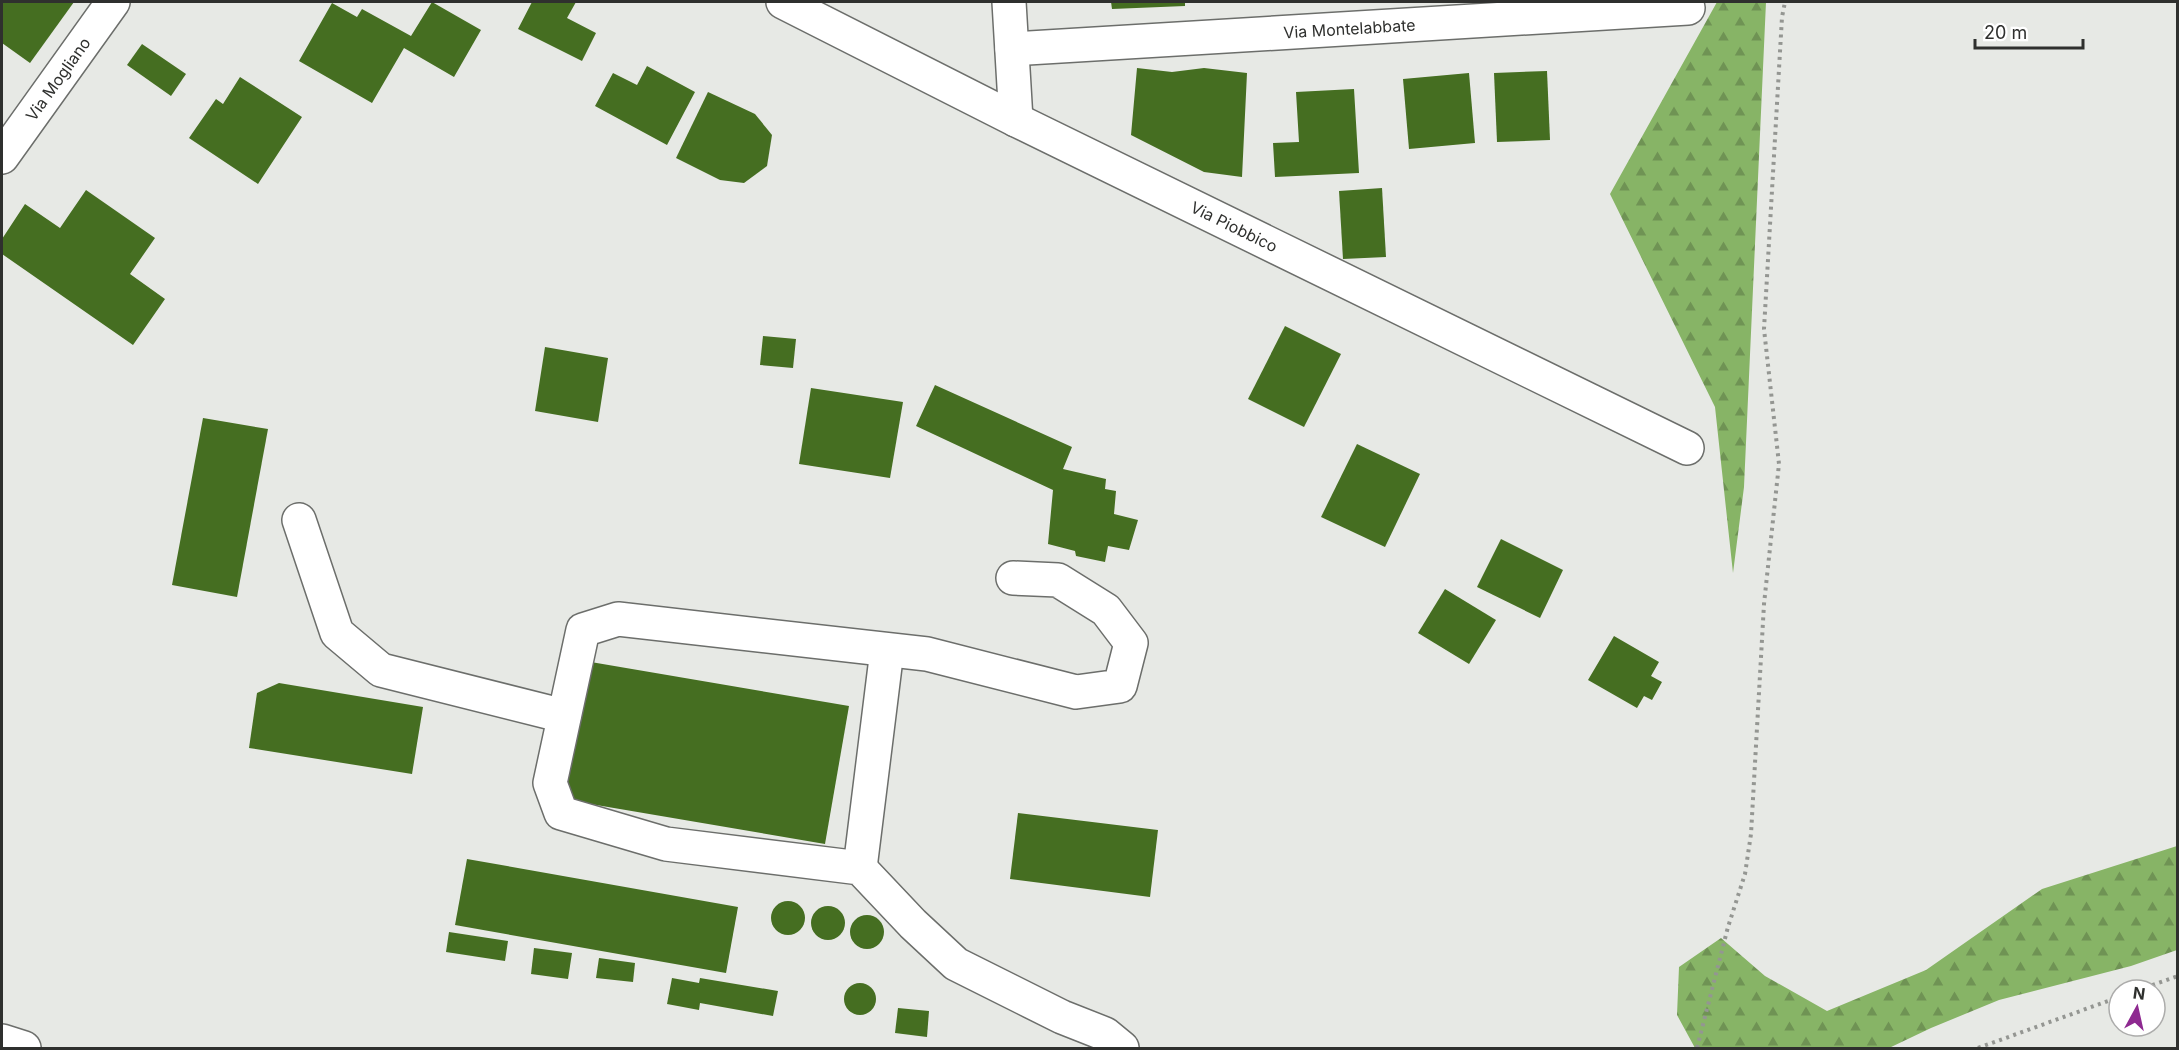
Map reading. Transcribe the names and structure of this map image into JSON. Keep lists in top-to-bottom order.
{
  "streets": {
    "street": ["Via Montelabbate", "Via Mogliano", "Via Piobbico"]
  },
  "scale_bar": "20 m",
  "north": "top"
}
